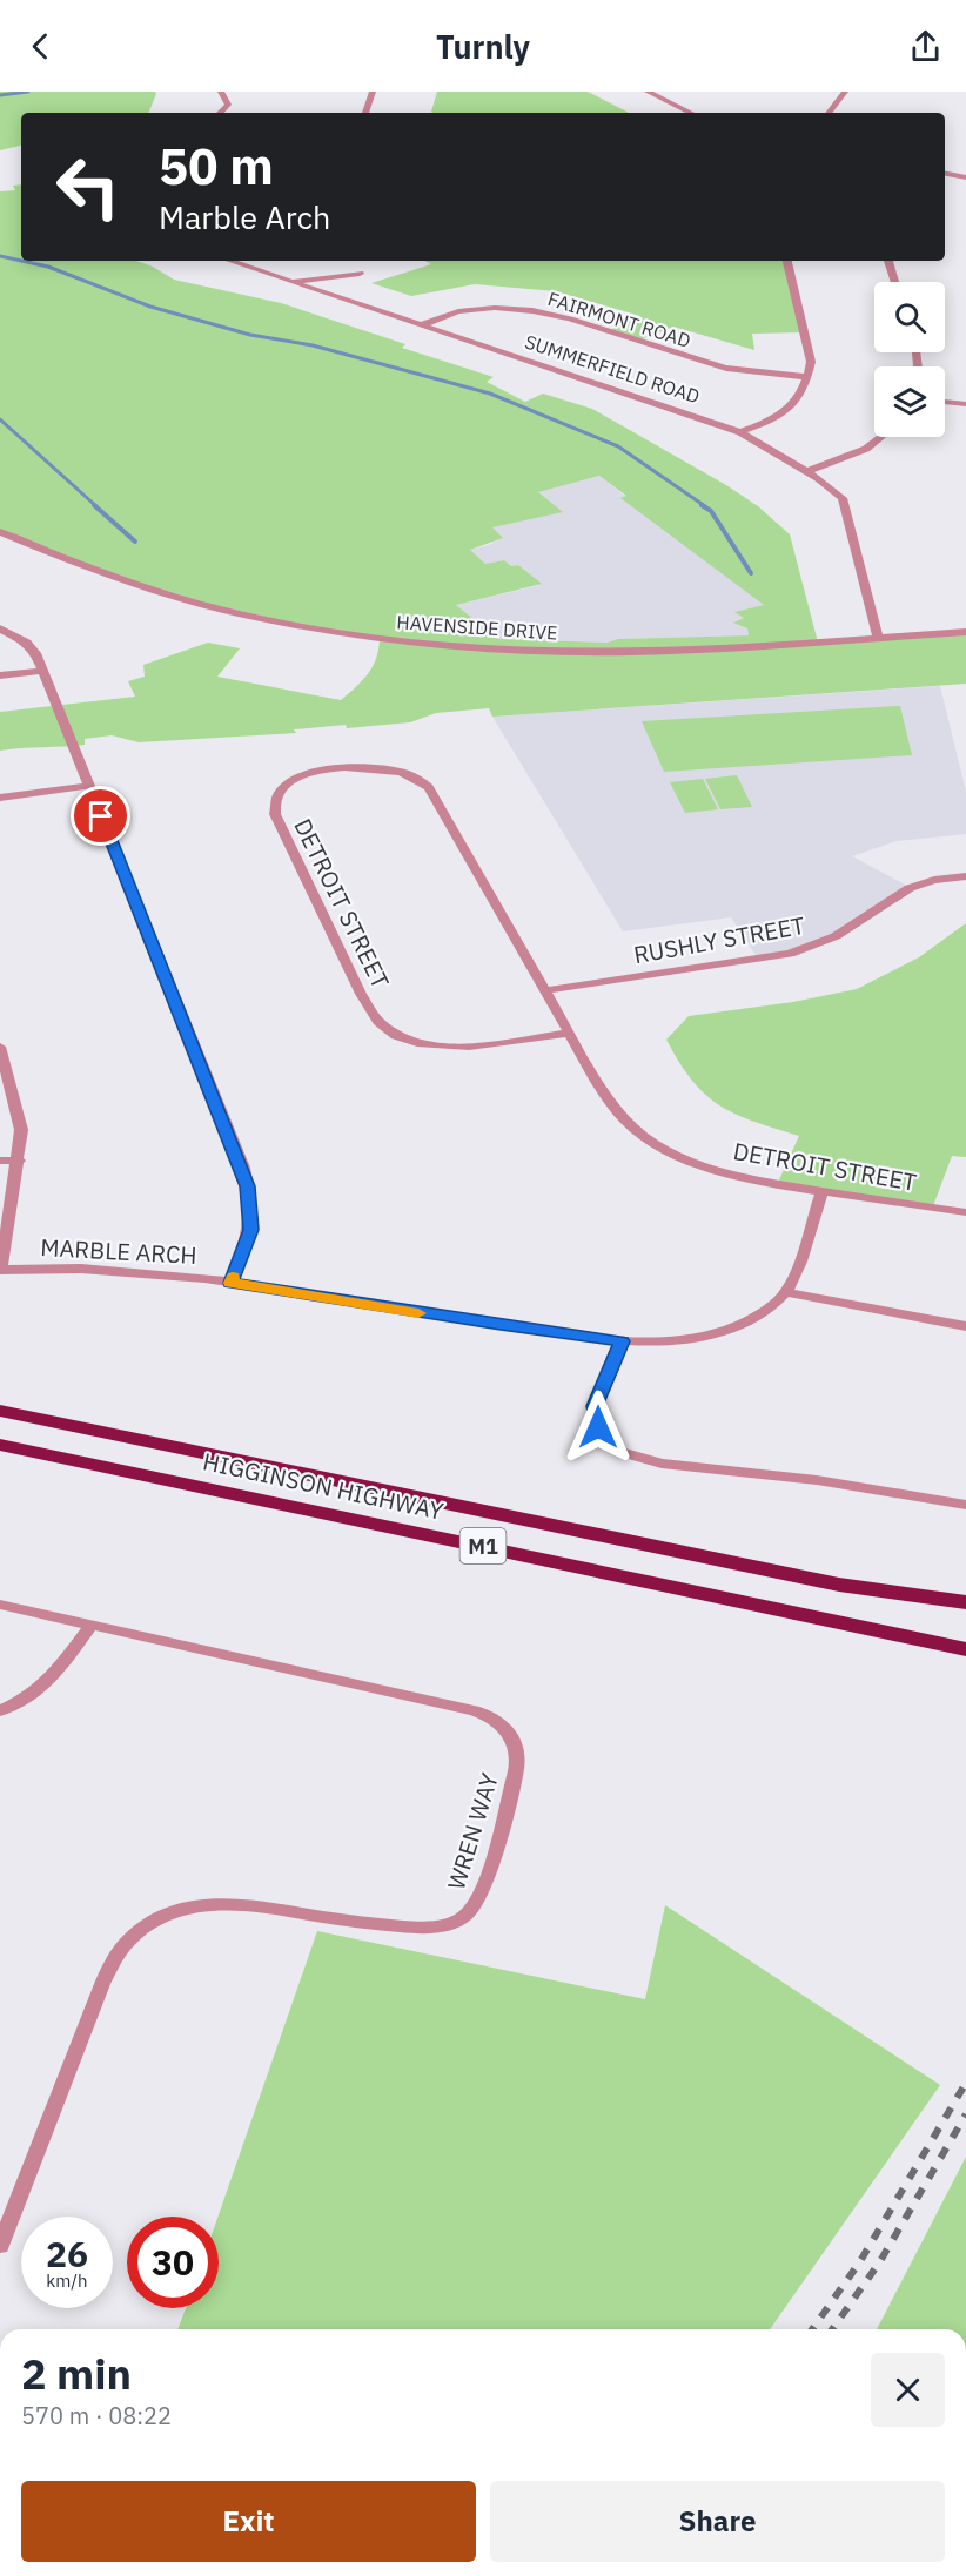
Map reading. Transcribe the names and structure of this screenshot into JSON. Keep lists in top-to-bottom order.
{
  "streets": {
    "highway": ["HIGGINSON HIGHWAY", "M1"],
    "street": [
      "FAIRMONT ROAD",
      "SUMMERFIELD ROAD",
      "HAVENSIDE DRIVE",
      "DETROIT STREET",
      "RUSHLY STREET",
      "MARBLE ARCH",
      "WREN WAY"
    ]
  },
  "crossings": [
    ["FAIRMONT ROAD", "SUMMERFIELD ROAD"],
    ["SUMMERFIELD ROAD", "HAVENSIDE DRIVE"],
    ["DETROIT STREET", "RUSHLY STREET"],
    ["DETROIT STREET", "MARBLE ARCH"]
  ],
  "page": {
    "header": "Turnly",
    "turn": ["50 m", "Marble Arch"],
    "speed": "26 km/h",
    "limit": "30",
    "heading": ["2 min", "570 m · 08:22"],
    "buttons": ["Exit", "Share"]
  }
}
